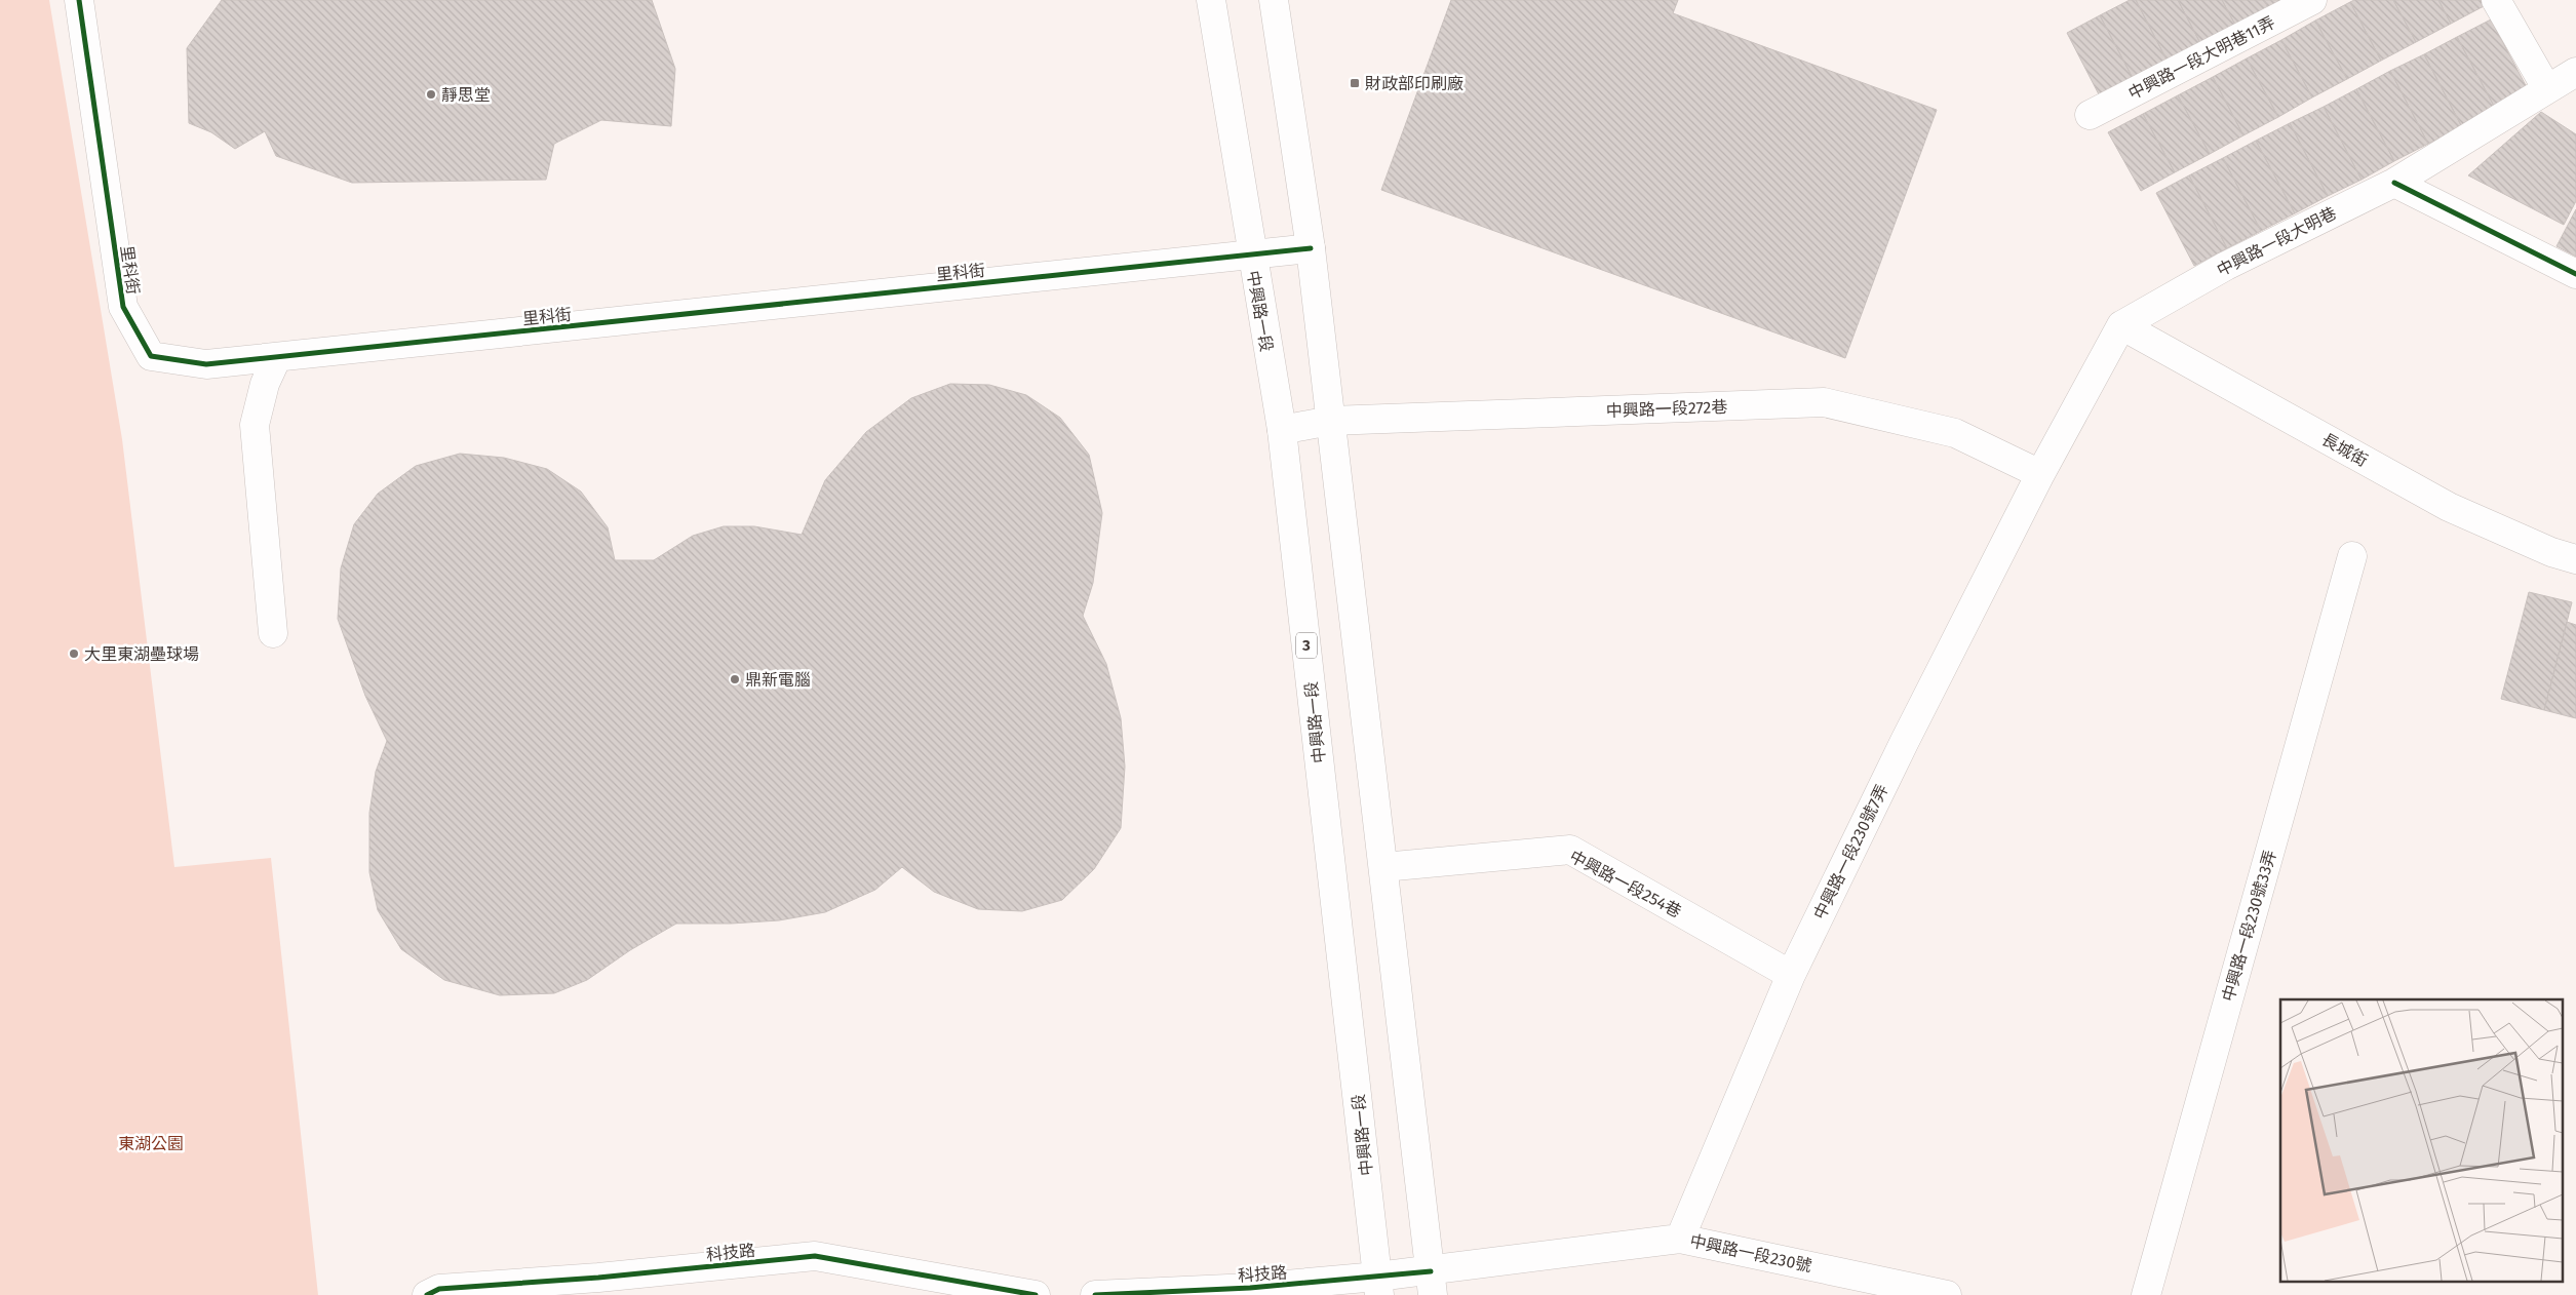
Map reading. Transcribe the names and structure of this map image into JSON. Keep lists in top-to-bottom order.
{
  "streets": {
    "street": [
      "中興路一段大明巷11弄",
      "中興路一段大明巷",
      "里科街",
      "中興路一段",
      "中興路一段272巷",
      "長城街",
      "3",
      "中興路一段230號7弄",
      "中興路一段254巷",
      "中興路一段230號33弄",
      "科技路",
      "中興路一段230號"
    ]
  },
  "crossings": [
    ["中興路一段大明巷", "長城街"],
    ["里科街", "中興路一段"],
    ["中興路一段", "中興路一段272巷"],
    ["中興路一段", "科技路"],
    ["中興路一段272巷", "中興路一段230號7弄"],
    ["中興路一段230號7弄", "中興路一段254巷"],
    ["中興路一段230號7弄", "中興路一段230號"],
    ["科技路", "中興路一段230號"]
  ],
  "parks": ["東湖公園"],
  "places": {
    "transit": ["財政部印刷廠"],
    "other": ["靜思堂", "大里東湖壘球場", "鼎新電腦"]
  }
}
